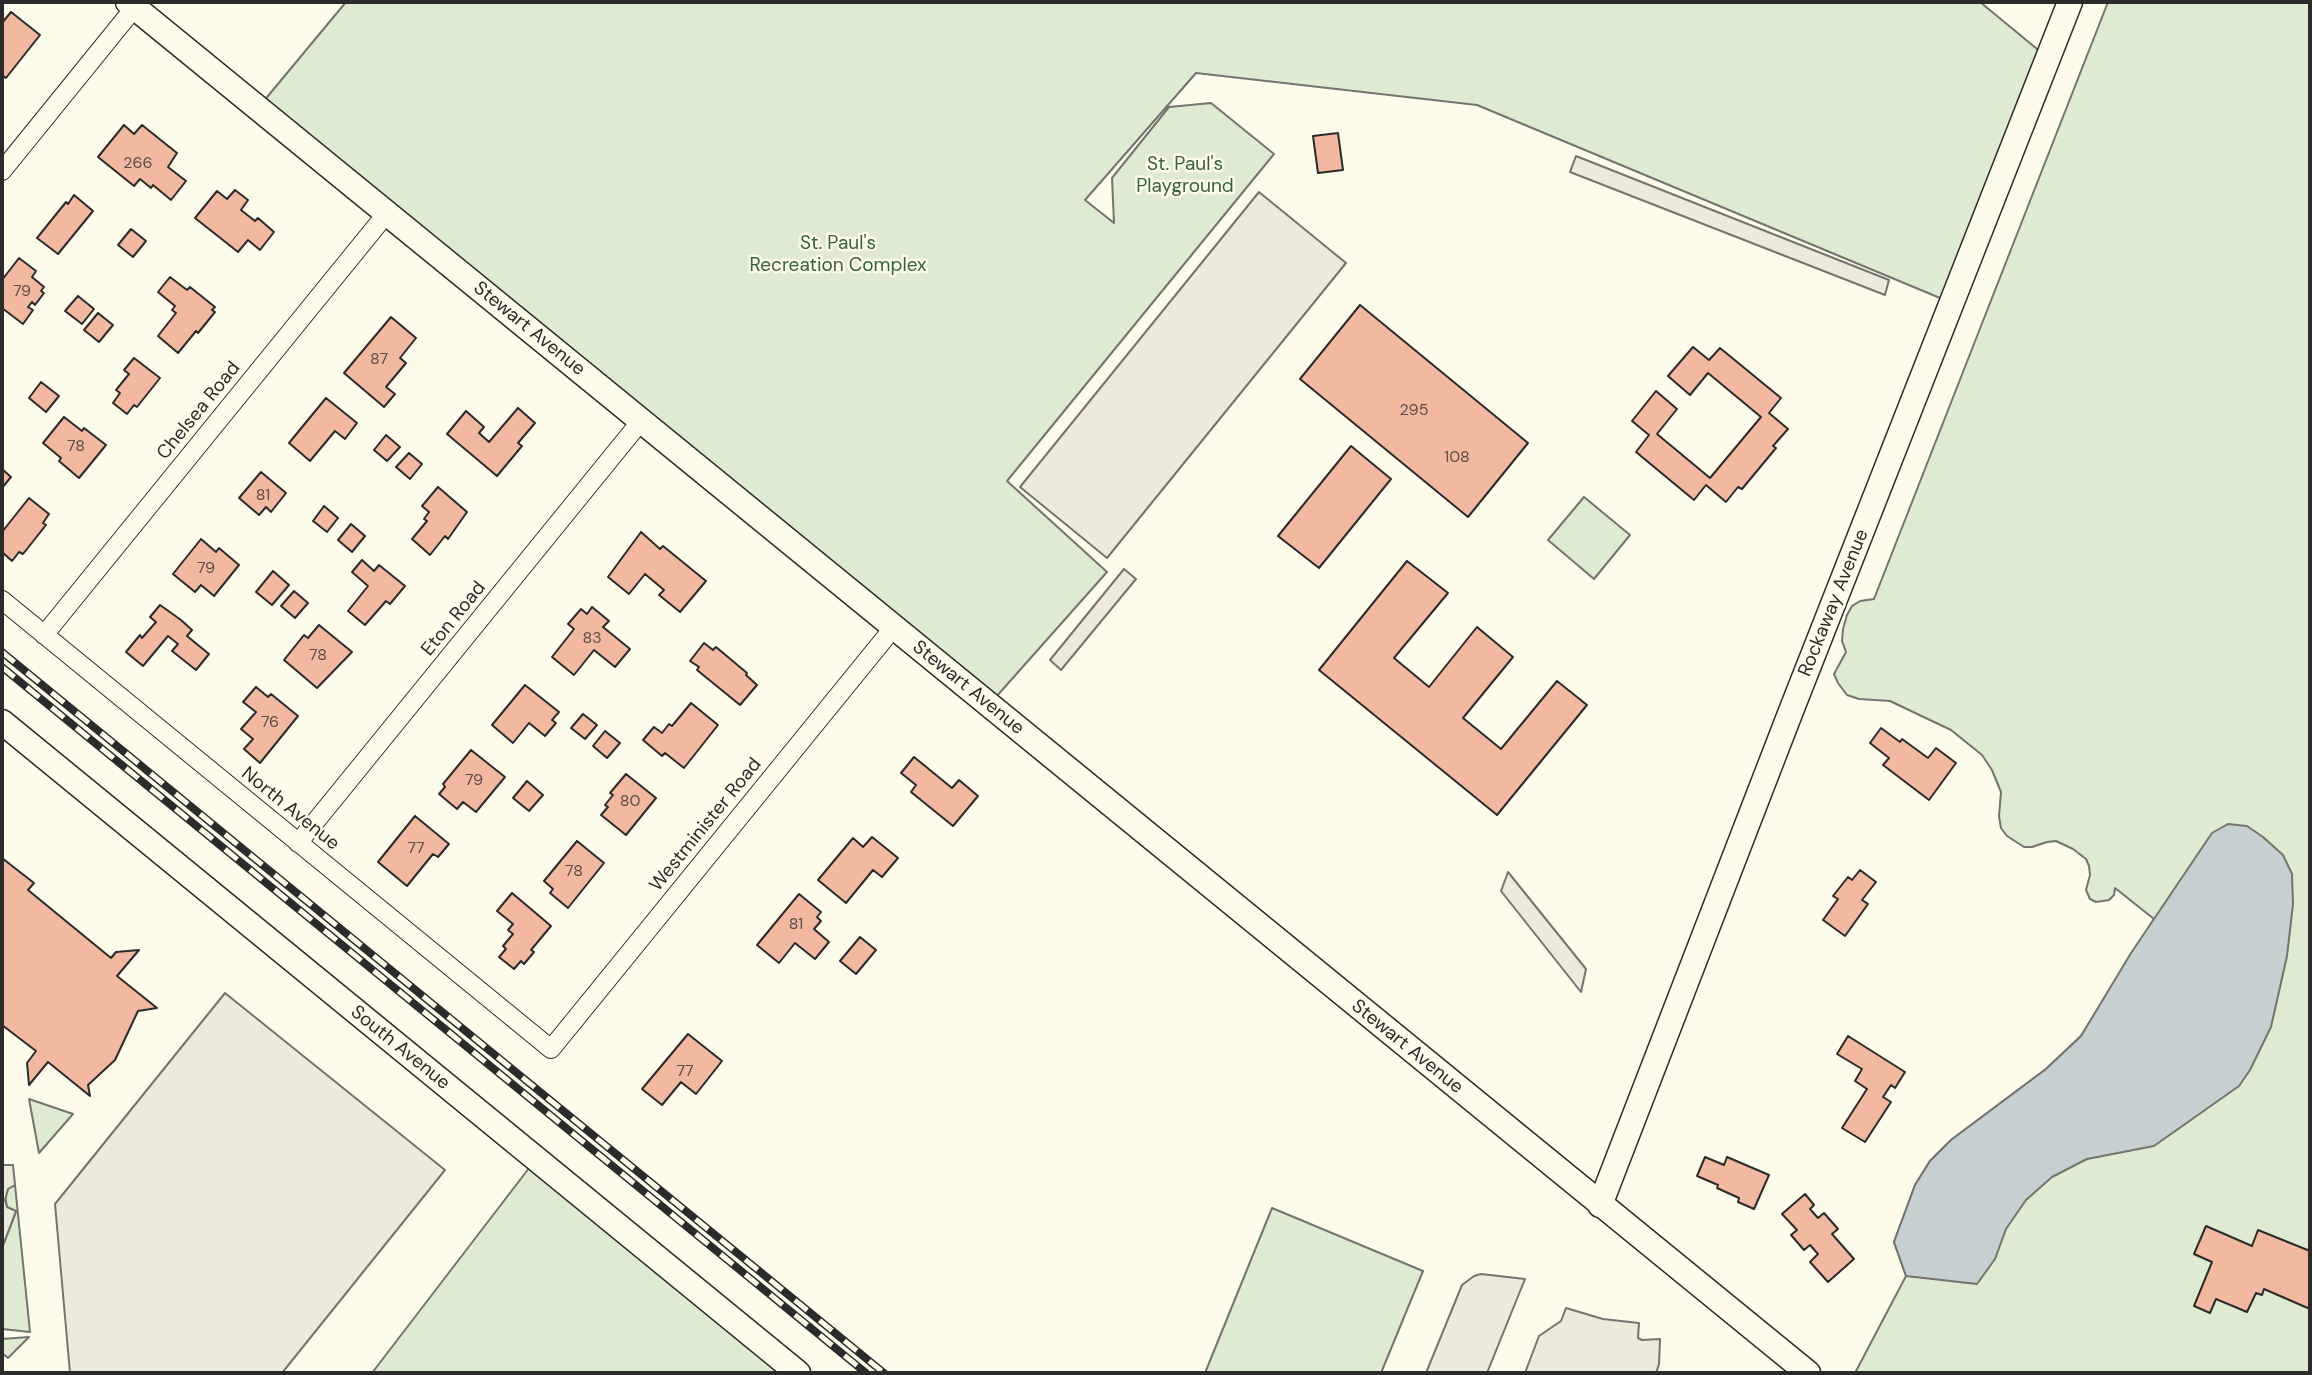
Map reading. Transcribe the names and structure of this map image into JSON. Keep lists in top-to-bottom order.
{
  "streets": {
    "main road": ["Stewart Avenue", "Rockaway Avenue", "South Avenue"],
    "street": [
      "Chelsea Road",
      "Eton Road",
      "North Avenue",
      "Westminister Road"
    ]
  },
  "crossings": [
    ["Stewart Avenue", "Chelsea Road"],
    ["Stewart Avenue", "Rockaway Avenue"],
    ["Stewart Avenue", "Eton Road"],
    ["Stewart Avenue", "Westminister Road"],
    ["Chelsea Road", "North Avenue"],
    ["Eton Road", "North Avenue"],
    ["North Avenue", "Westminister Road"]
  ],
  "parks": ["St. Paul's Playground", "St. Paul's Recreation Complex"],
  "house_numbers": [
    "266",
    "79",
    "87",
    "295",
    "78",
    "108",
    "81",
    "79",
    "83",
    "78",
    "76",
    "79",
    "80",
    "77",
    "78",
    "81",
    "77"
  ]
}
